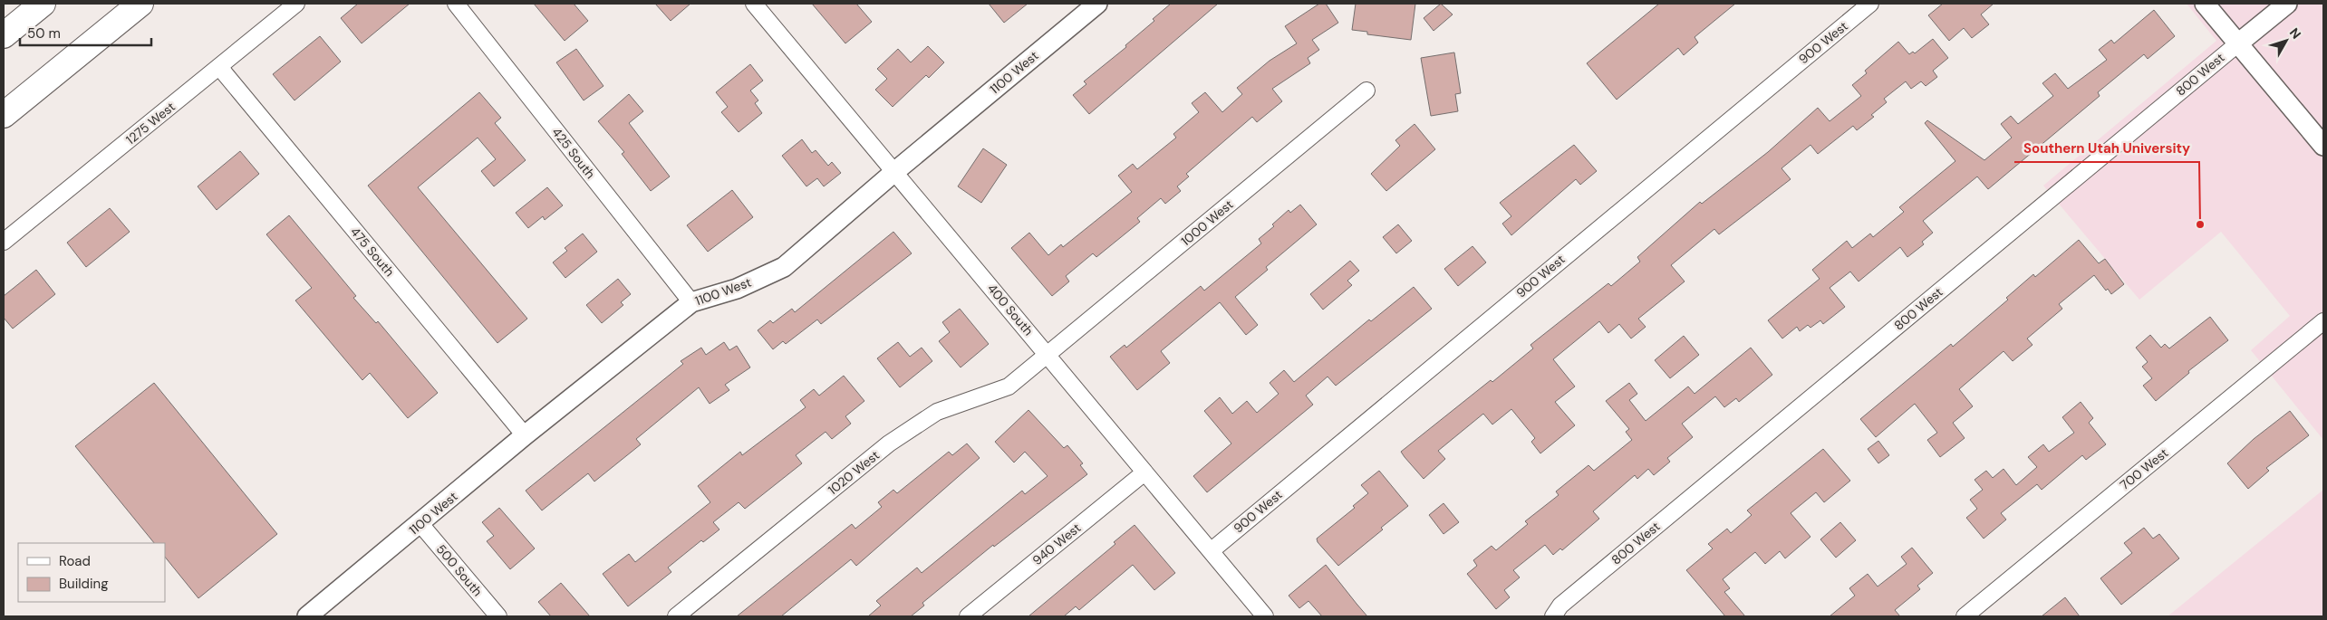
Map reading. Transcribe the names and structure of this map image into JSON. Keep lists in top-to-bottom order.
{
  "streets": {
    "street": [
      "900 West",
      "1100 West",
      "800 West",
      "1275 West",
      "425 South",
      "1000 West",
      "475 South",
      "400 South",
      "700 West",
      "1020 West",
      "940 West",
      "500 South"
    ]
  },
  "crossings": [
    ["900 West", "400 South"],
    ["1100 West", "425 South"],
    ["1100 West", "475 South"],
    ["1100 West", "400 South"],
    ["1100 West", "500 South"],
    ["1275 West", "475 South"],
    ["1000 West", "400 South"],
    ["1000 West", "1020 West"],
    ["400 South", "1020 West"],
    ["400 South", "940 West"]
  ],
  "places": ["Southern Utah University"],
  "legend": ["Road", "Building"],
  "scale_bar": "50 m",
  "north": "top right"
}
